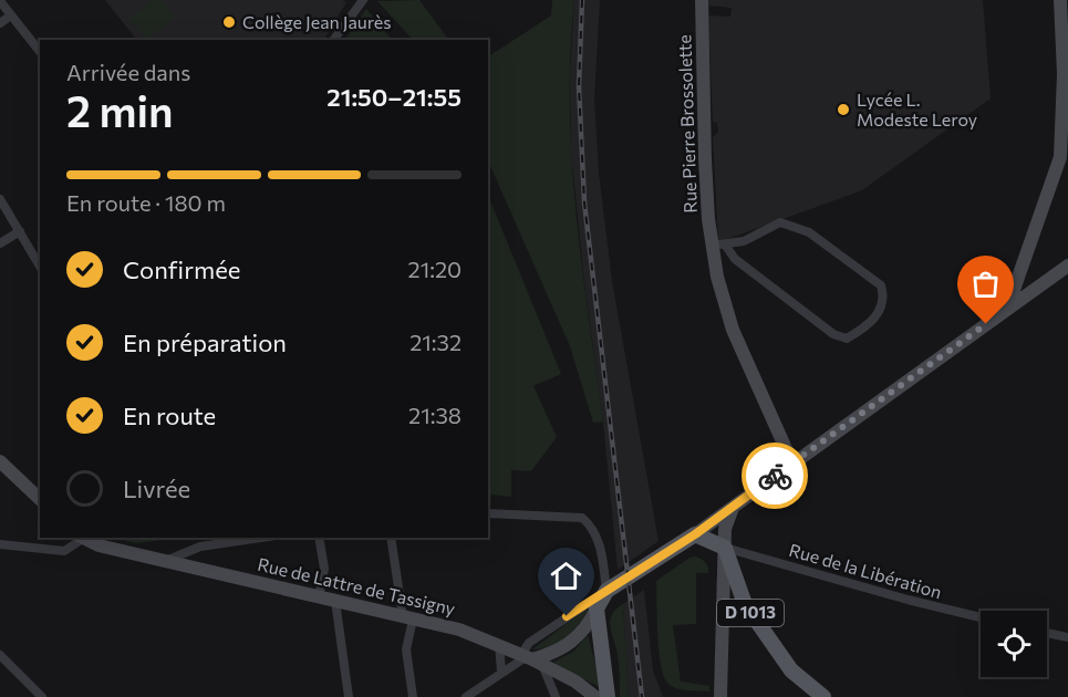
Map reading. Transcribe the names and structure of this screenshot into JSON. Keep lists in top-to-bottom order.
{
  "streets": {
    "main road": ["Rue Pierre Brossolette", "Rue de Lattre de Tassigny", "D 1013"],
    "street": ["Rue de la Libération"]
  },
  "crossings": [
    ["Rue de la Libération", "D 1013"]
  ],
  "places": ["Collège Jean Jaurès", "Lycée L. Modeste Leroy"],
  "page": {
    "heading": ["2 min", "Arrivée dans", "21:50–21:55"],
    "bar": "En route · 180 m",
    "list": [
      ["Confirmée", "21:20"],
      ["En préparation", "21:32"],
      ["En route", "21:38"],
      "Livrée"
    ]
  }
}
